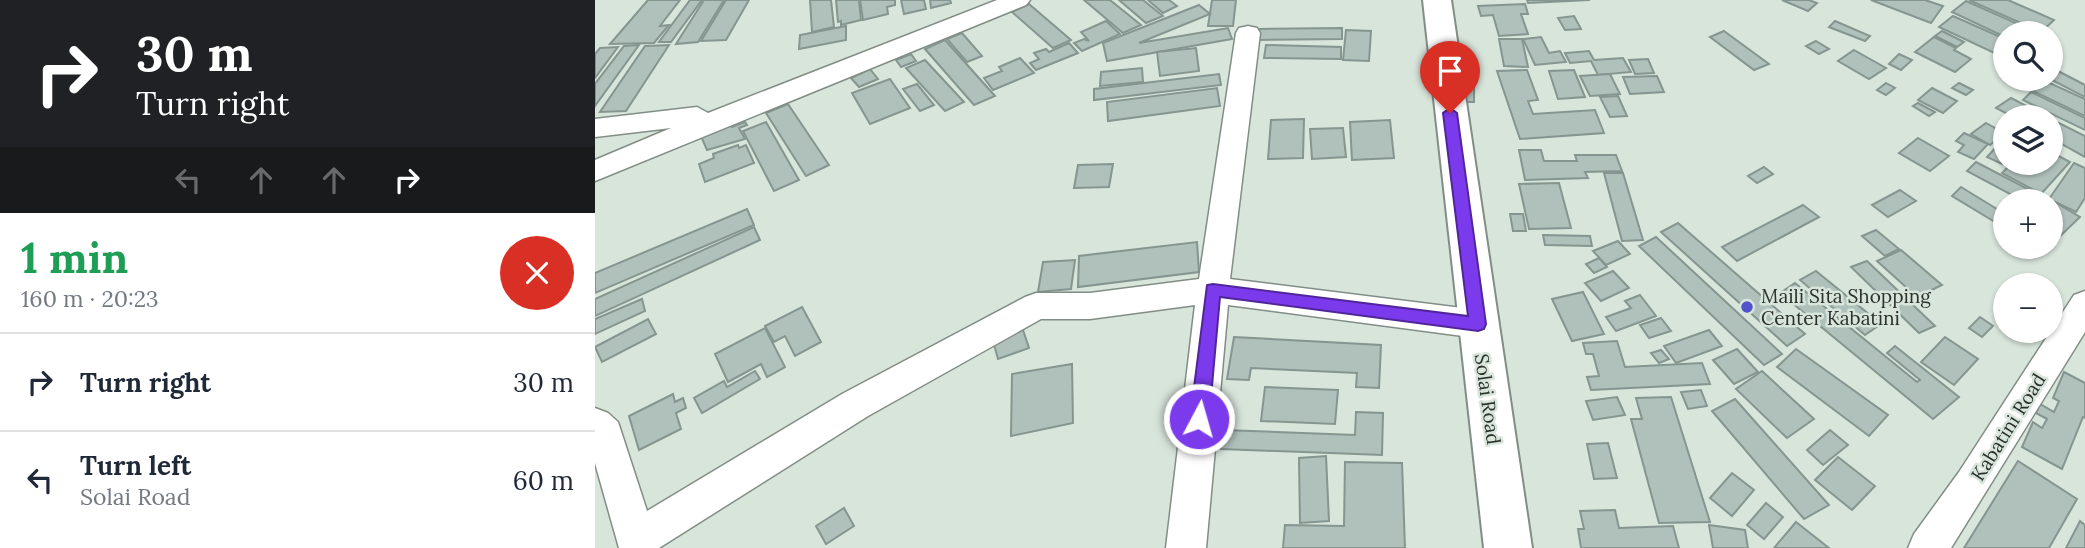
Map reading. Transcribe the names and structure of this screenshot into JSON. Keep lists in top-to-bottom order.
{
  "streets": {
    "highway": ["Solai Road"],
    "street": ["Kabatini Road"]
  },
  "places": ["Maili Sita Shopping Center Kabatini"],
  "page": {
    "turn": ["30 m", "Turn right"],
    "map_buttons": ["+", "−"],
    "heading": ["1 min", "160 m · 20:23"],
    "list": [
      {
        "name": "Turn right",
        "value": "30 m"
      },
      {
        "name": "Turn left",
        "note": "Solai Road",
        "value": "60 m"
      }
    ]
  }
}
